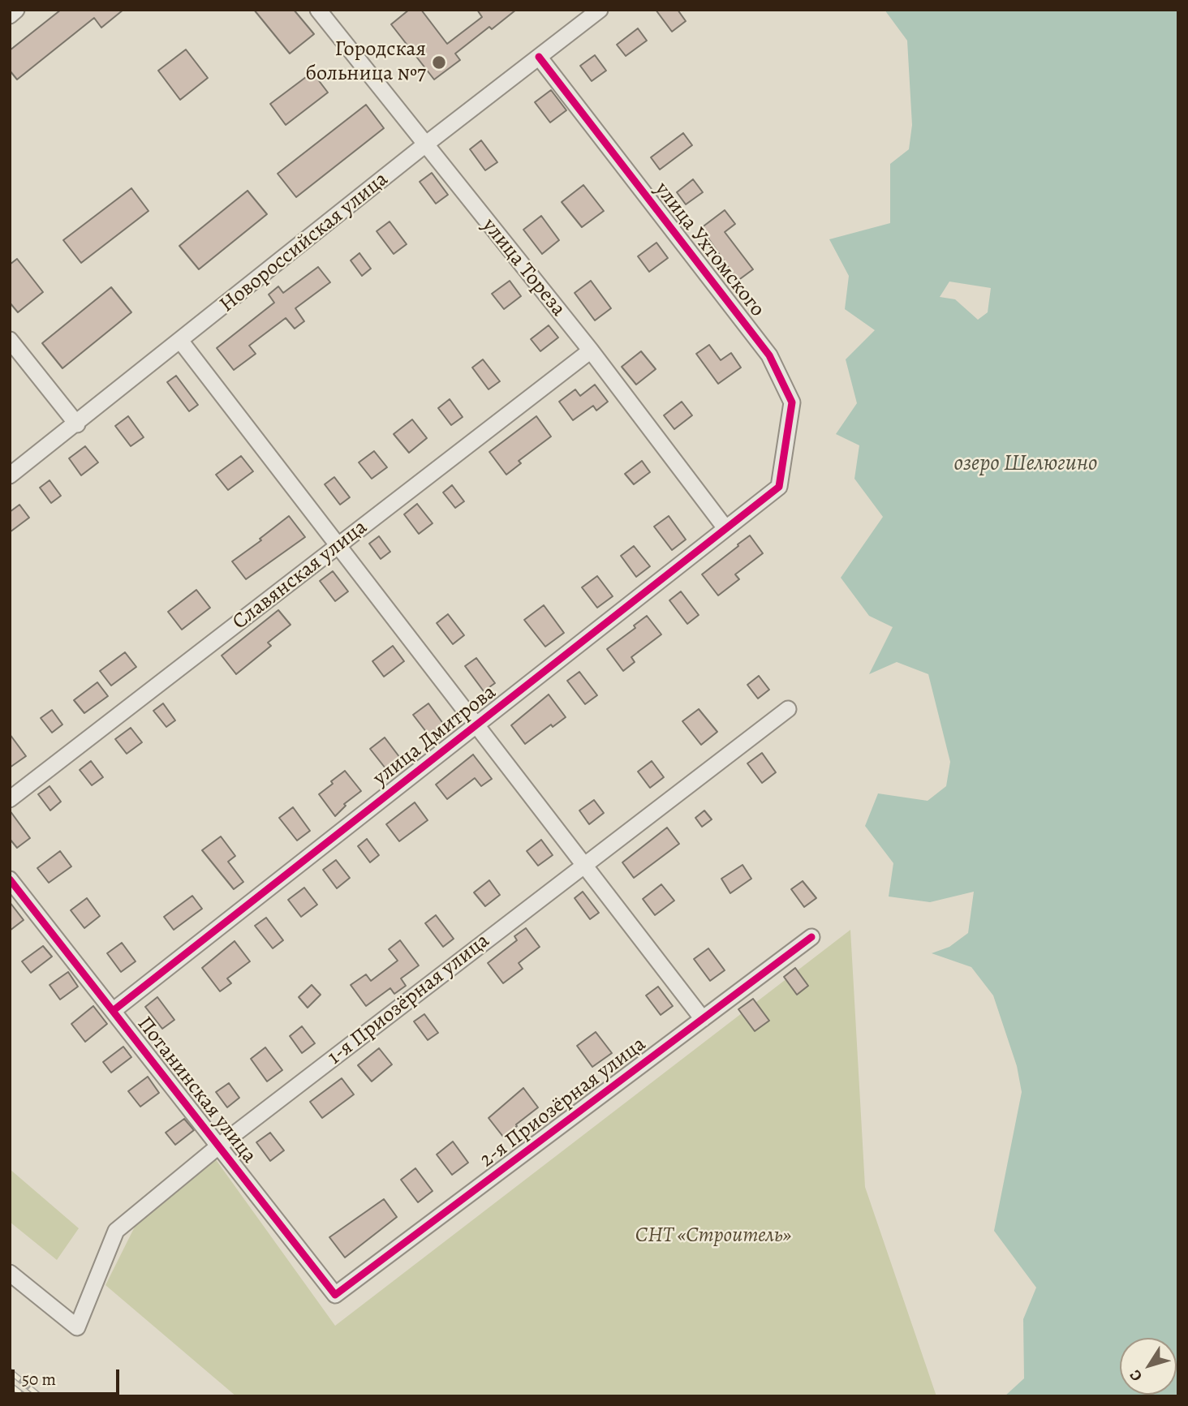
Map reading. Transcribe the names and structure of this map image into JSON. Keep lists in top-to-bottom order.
{
  "streets": {
    "street": [
      "Новороссийская улица",
      "улица Ухтомского",
      "улица Тореза",
      "Славянская улица",
      "улица Дмитрова",
      "1-я Приозёрная улица",
      "Потанинская улица",
      "2-я Приозёрная улица"
    ]
  },
  "crossings": [
    ["Новороссийская улица", "улица Ухтомского"],
    ["Новороссийская улица", "улица Тореза"],
    ["улица Ухтомского", "улица Дмитрова"],
    ["улица Тореза", "Славянская улица"],
    ["улица Тореза", "улица Дмитрова"],
    ["улица Дмитрова", "Потанинская улица"],
    ["1-я Приозёрная улица", "Потанинская улица"],
    ["Потанинская улица", "2-я Приозёрная улица"]
  ],
  "water": ["озеро Шелюгино"],
  "parks": ["СНТ «Строитель»"],
  "places": ["Городская больница №7"],
  "scale_bar": "50 m",
  "north": "bottom left"
}
